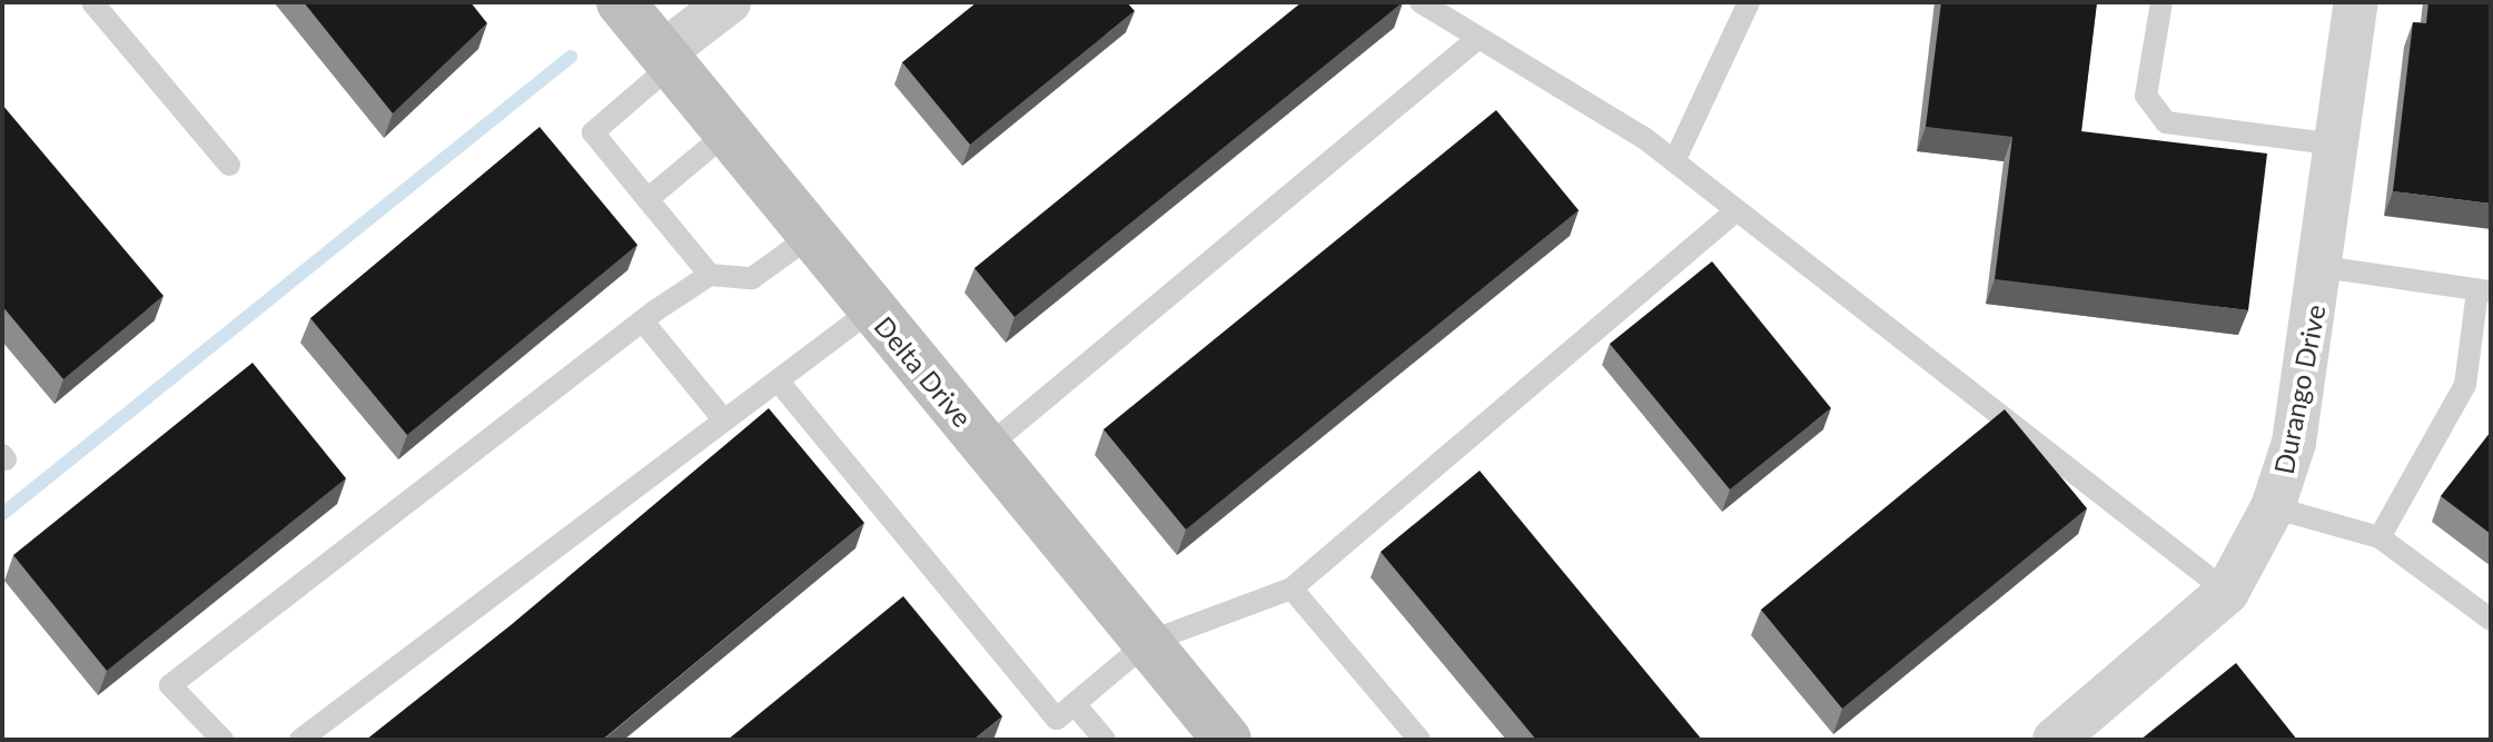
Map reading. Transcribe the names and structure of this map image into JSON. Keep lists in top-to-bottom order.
{
  "streets": {
    "main road": ["Delta Drive"],
    "street": ["Durango Drive"]
  }
}
